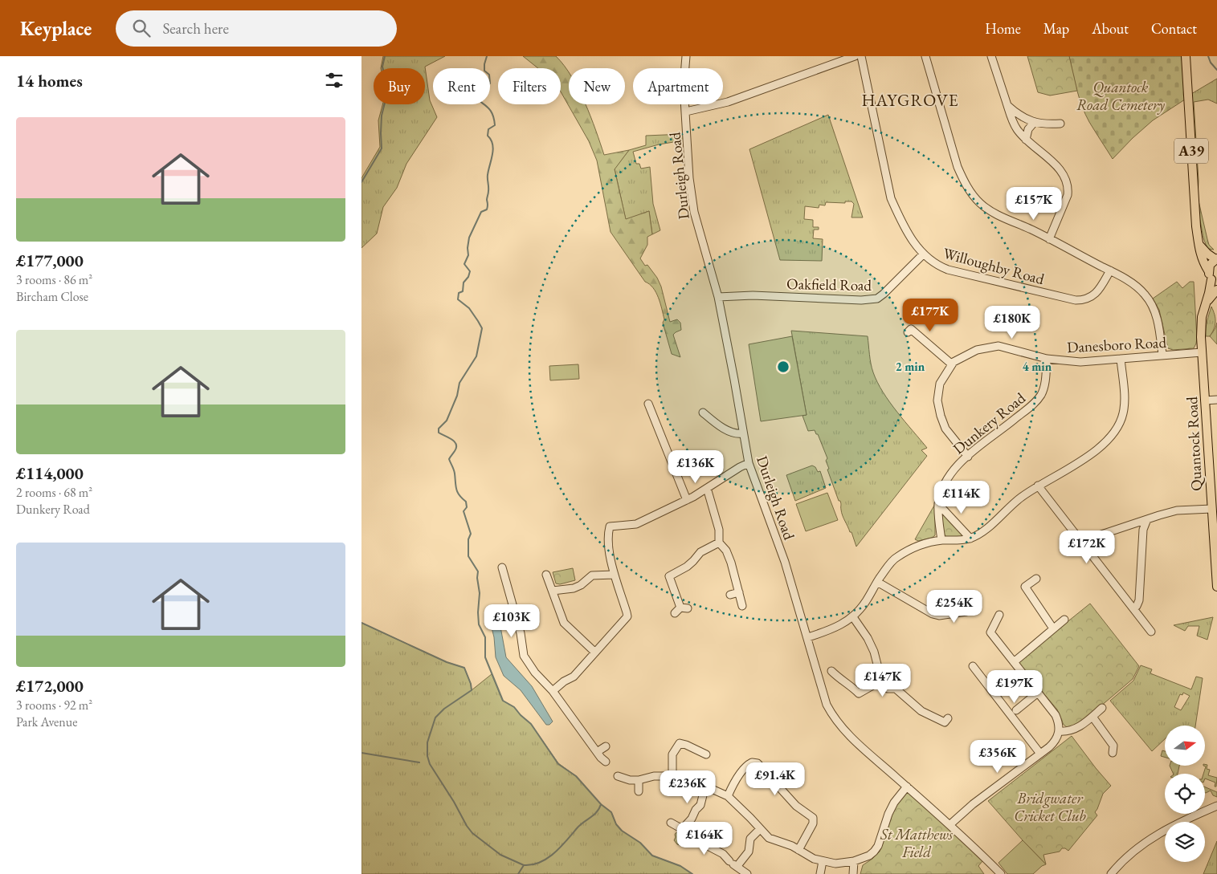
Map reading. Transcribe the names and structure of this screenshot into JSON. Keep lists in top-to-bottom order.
{
  "streets": {
    "main road": ["A39", "Quantock Road"],
    "street": [
      "Durleigh Road",
      "Willoughby Road",
      "Oakfield Road",
      "Danesboro Road",
      "Dunkery Road"
    ]
  },
  "crossings": [
    ["A39", "Quantock Road"],
    ["Durleigh Road", "Oakfield Road"],
    ["Willoughby Road", "Oakfield Road"],
    ["Danesboro Road", "Dunkery Road"],
    ["Danesboro Road", "Quantock Road"]
  ],
  "districts": ["HAYGROVE"],
  "parks": ["Quantock Road Cemetery", "Bridgwater Cricket Club", "St Matthews Field"],
  "north": "right",
  "page": {
    "header": "Keyplace",
    "search": "Search here",
    "nav": [
      "Home",
      "Map",
      "About",
      "Contact"
    ],
    "heading": "14 homes",
    "chip": [
      "Buy",
      "Rent",
      "Filters",
      "New",
      "Apartment"
    ],
    "list": [
      {
        "name": "£177,000",
        "note": "3 rooms · 86 m² · Bircham Close"
      },
      {
        "name": "£114,000",
        "note": "2 rooms · 68 m² · Dunkery Road"
      },
      {
        "name": "£172,000",
        "note": "3 rooms · 92 m² · Park Avenue"
      }
    ],
    "price": [
      "£157K",
      "£177K",
      "£180K",
      "£136K",
      "£114K",
      "£172K",
      "£254K",
      "£103K",
      "£147K",
      "£197K",
      "£356K",
      "£91.4K",
      "£236K",
      "£164K"
    ]
  },
  "rings": ["2 min", "4 min"]
}
